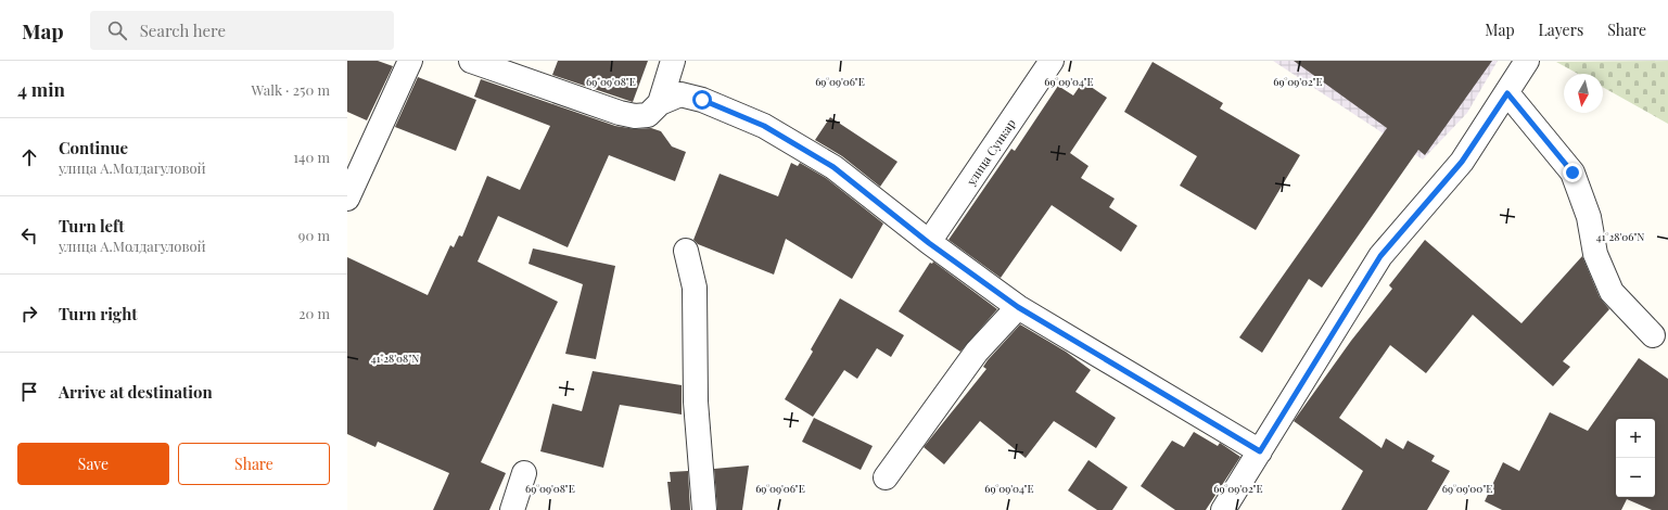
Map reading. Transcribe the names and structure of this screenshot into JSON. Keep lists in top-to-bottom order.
{
  "streets": {
    "street": ["улица Сункар"]
  },
  "north": "bottom",
  "page": {
    "header": "Map",
    "search": "Search here",
    "nav": ["Map", "Layers", "Share"],
    "heading": ["4 min", "Walk · 250 m"],
    "list": [
      ["Continue", "улица А.Молдагуловой", "140 m"],
      ["Turn left", "улица А.Молдагуловой", "90 m"],
      ["Turn right", "20 m"],
      "Arrive at destination"
    ],
    "map_buttons": ["+", "−"],
    "buttons": ["Save", "Share"]
  },
  "coordinates": [
    "69°09'08\"E",
    "69°09'06\"E",
    "69°09'04\"E",
    "69°09'02\"E",
    "41°28'06\"N",
    "41°28'08\"N",
    "69°09'00\"E"
  ]
}
